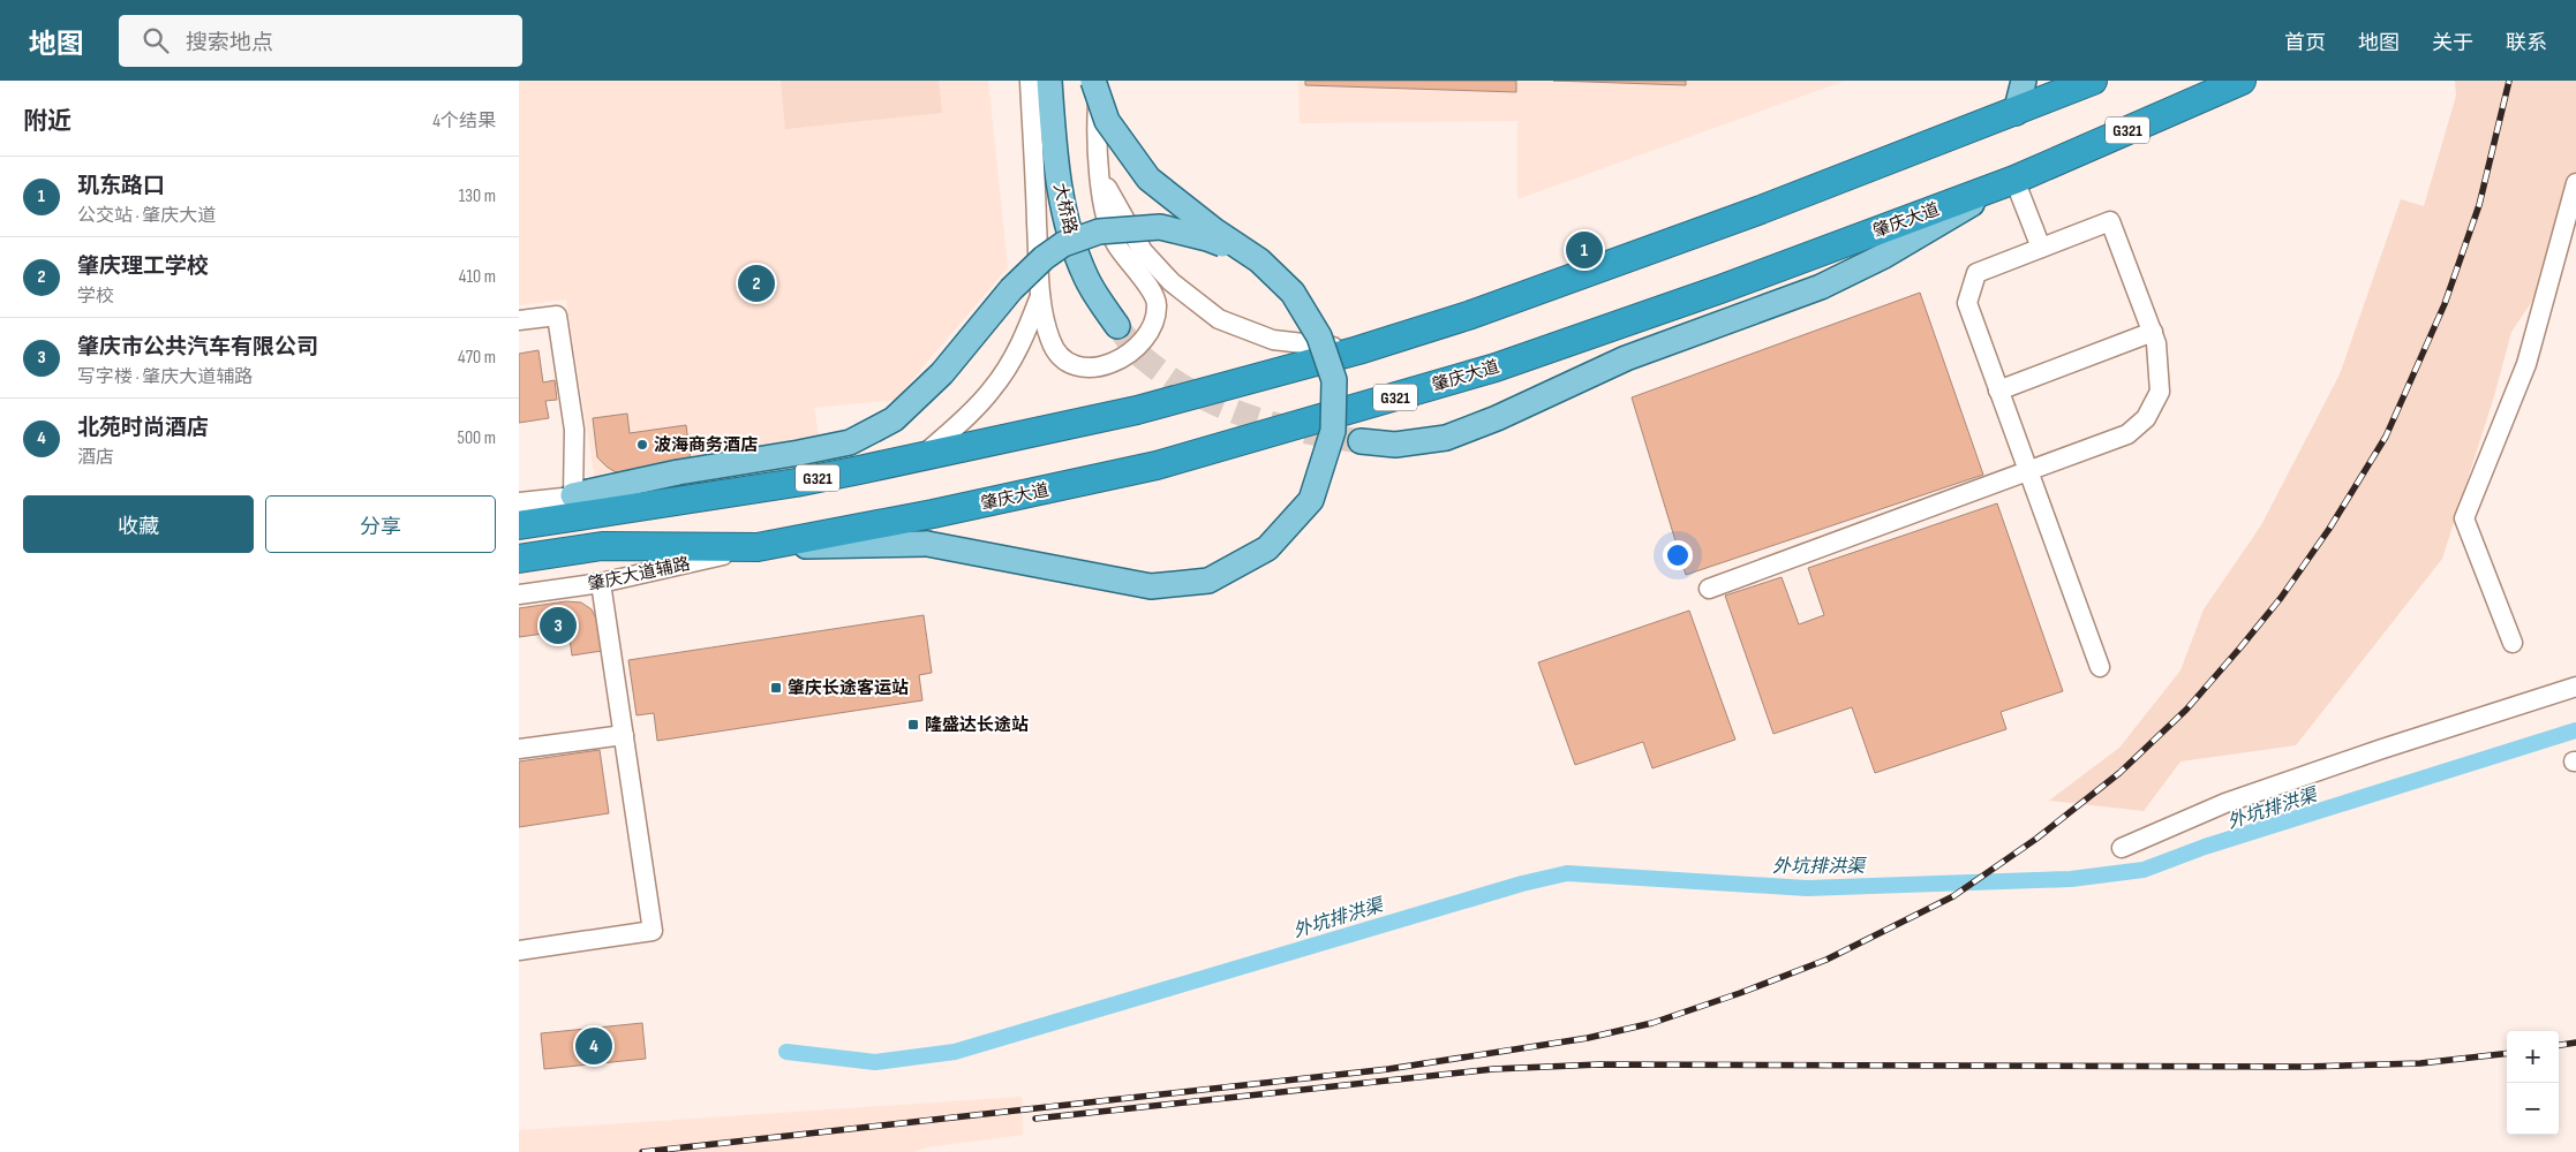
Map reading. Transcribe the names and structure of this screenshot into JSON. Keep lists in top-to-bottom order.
{
  "streets": {
    "highway": ["G321", "肇庆大道"],
    "main road": ["大桥路"],
    "street": ["肇庆大道辅路"]
  },
  "crossings": [
    ["肇庆大道", "肇庆大道辅路"]
  ],
  "water": ["外坑排洪渠"],
  "places": {
    "other": ["波海商务酒店"],
    "transit": ["肇庆长途客运站", "隆盛达长途站"]
  },
  "page": {
    "header": "地图",
    "search": "搜索地点",
    "nav": [
      "首页",
      "地图",
      "关于",
      "联系"
    ],
    "heading": ["附近", "4个结果"],
    "list": [
      {
        "mark": "1",
        "name": "玑东路口",
        "note": "公交站 · 肇庆大道",
        "value": "130 m"
      },
      {
        "mark": "2",
        "name": "肇庆理工学校",
        "note": "学校",
        "value": "410 m"
      },
      {
        "mark": "3",
        "name": "肇庆市公共汽车有限公司",
        "note": "写字楼 · 肇庆大道辅路",
        "value": "470 m"
      },
      {
        "mark": "4",
        "name": "北苑时尚酒店",
        "note": "酒店",
        "value": "500 m"
      }
    ],
    "pins": [
      "1",
      "2",
      "3",
      "4"
    ],
    "buttons": ["收藏", "分享"],
    "map_buttons": ["+", "−"]
  }
}
